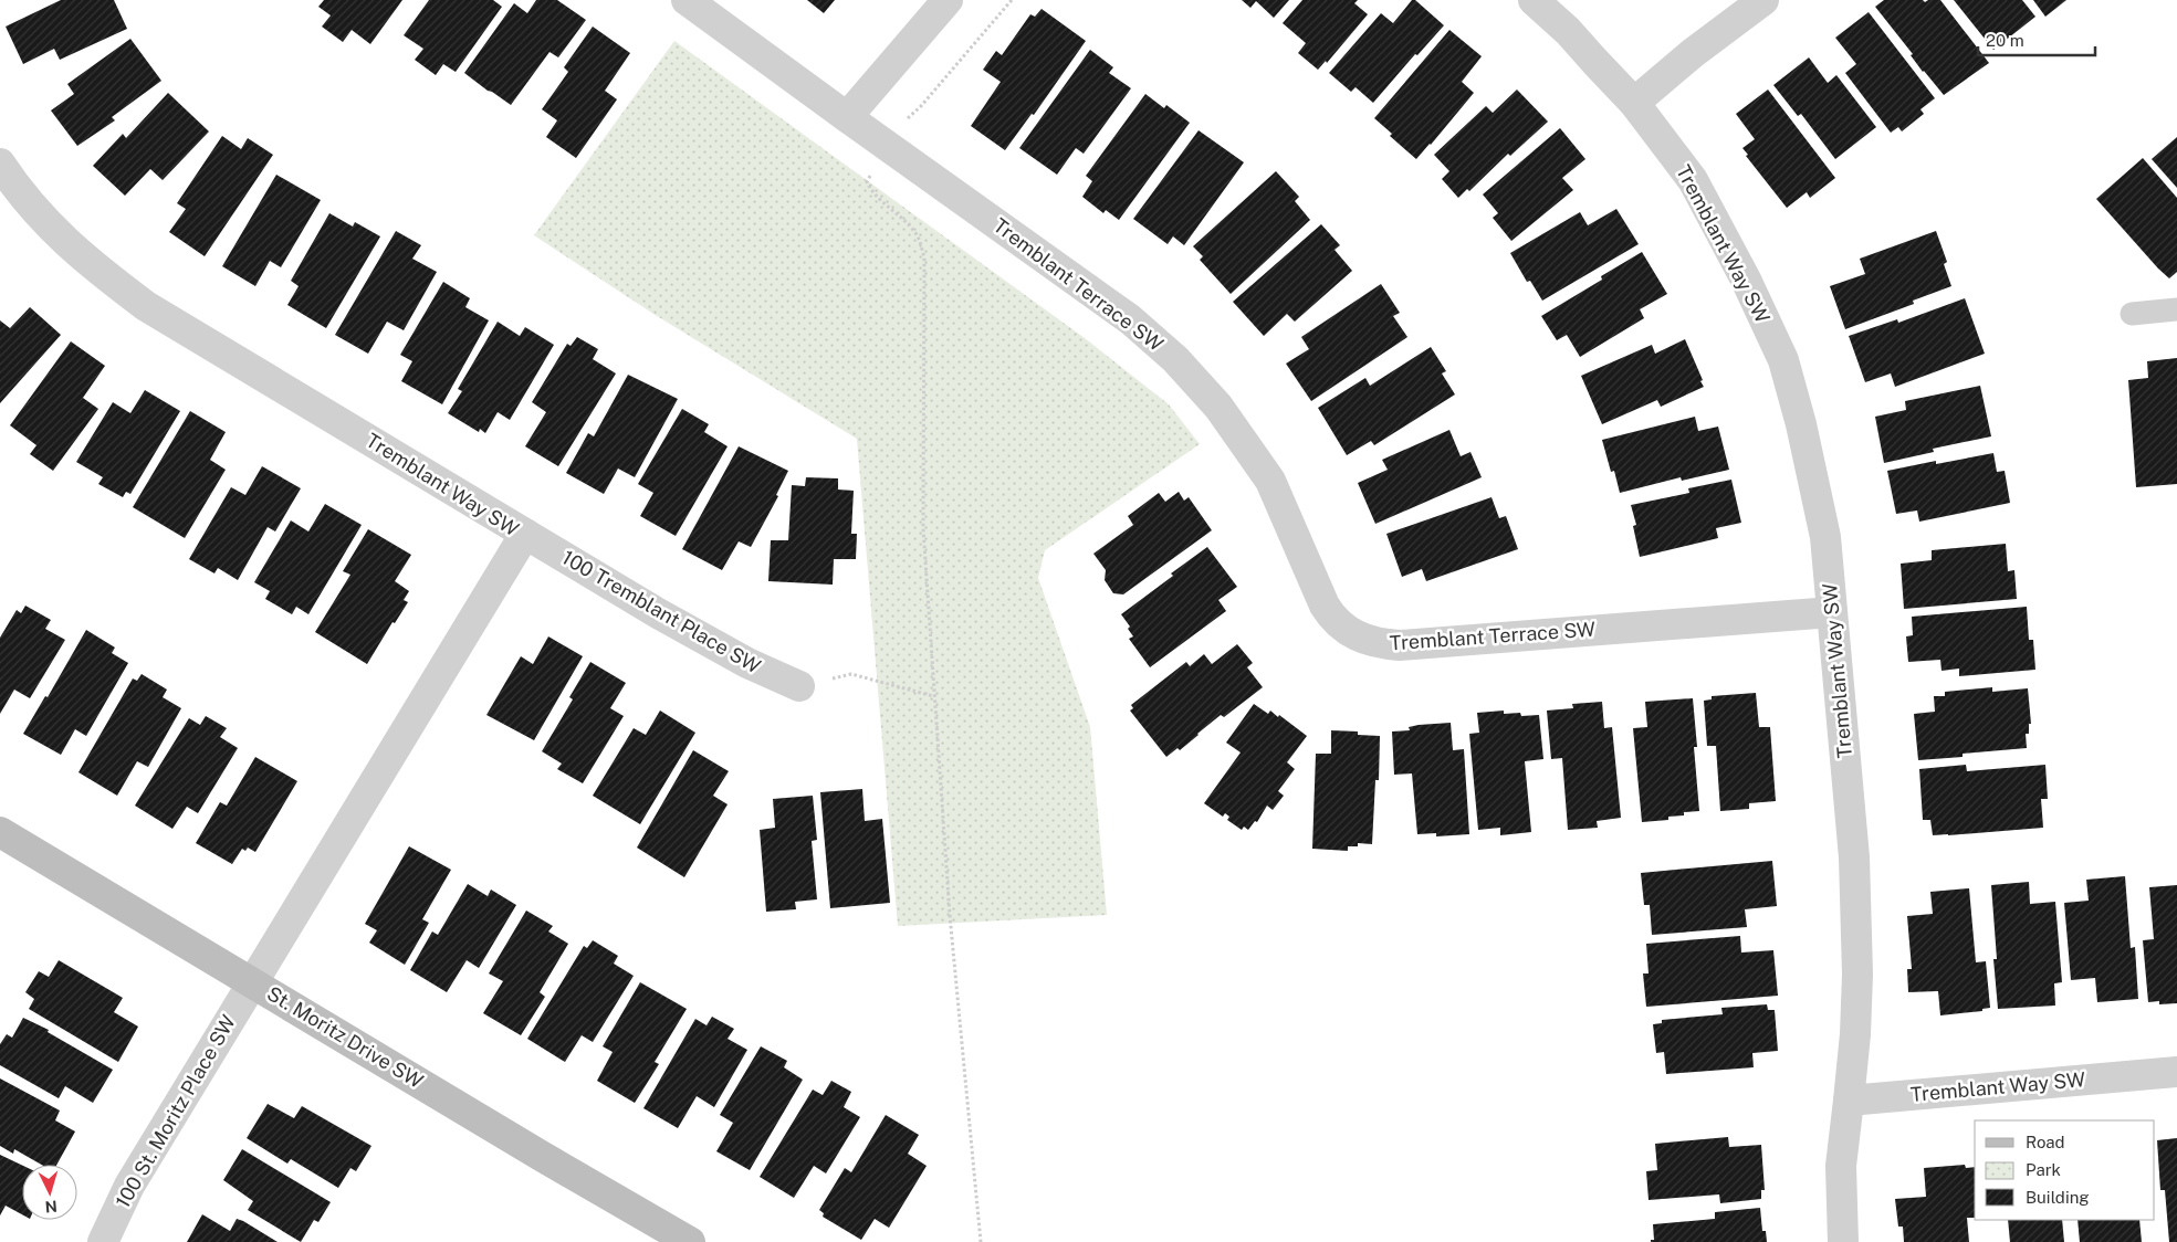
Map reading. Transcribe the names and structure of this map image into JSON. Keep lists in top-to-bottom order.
{
  "streets": {
    "street": [
      "Tremblant Way SW",
      "Tremblant Terrace SW",
      "100 Tremblant Place SW",
      "St. Moritz Drive SW",
      "100 St. Moritz Place SW"
    ]
  },
  "crossings": [
    ["Tremblant Way SW", "Tremblant Terrace SW"],
    ["Tremblant Way SW", "100 Tremblant Place SW"],
    ["Tremblant Way SW", "St. Moritz Drive SW"],
    ["Tremblant Way SW", "100 St. Moritz Place SW"],
    ["St. Moritz Drive SW", "100 St. Moritz Place SW"]
  ],
  "legend": ["Road", "Park", "Building"],
  "scale_bar": "20 m",
  "north": "bottom"
}
